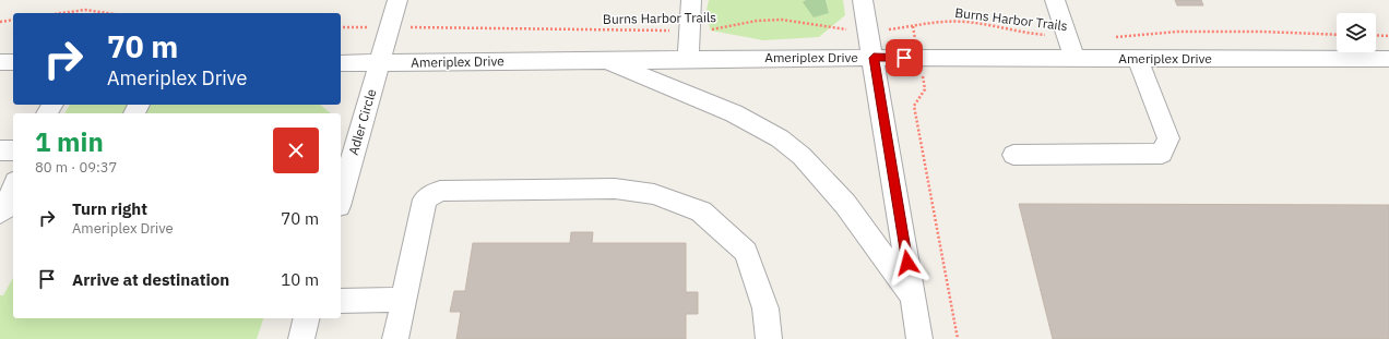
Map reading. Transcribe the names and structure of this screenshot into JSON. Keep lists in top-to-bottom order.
{
  "streets": {
    "street": ["Ameriplex Drive", "Adler Circle"],
    "path": ["Burns Harbor Trails"]
  },
  "crossings": [
    ["Burns Harbor Trails", "Adler Circle"],
    ["Ameriplex Drive", "Adler Circle"]
  ],
  "page": {
    "turn": ["70 m", "Ameriplex Drive"],
    "heading": ["1 min", "80 m · 09:37"],
    "list": [
      {
        "name": "Turn right",
        "note": "Ameriplex Drive",
        "value": "70 m"
      },
      {
        "name": "Arrive at destination",
        "value": "10 m"
      }
    ]
  }
}
